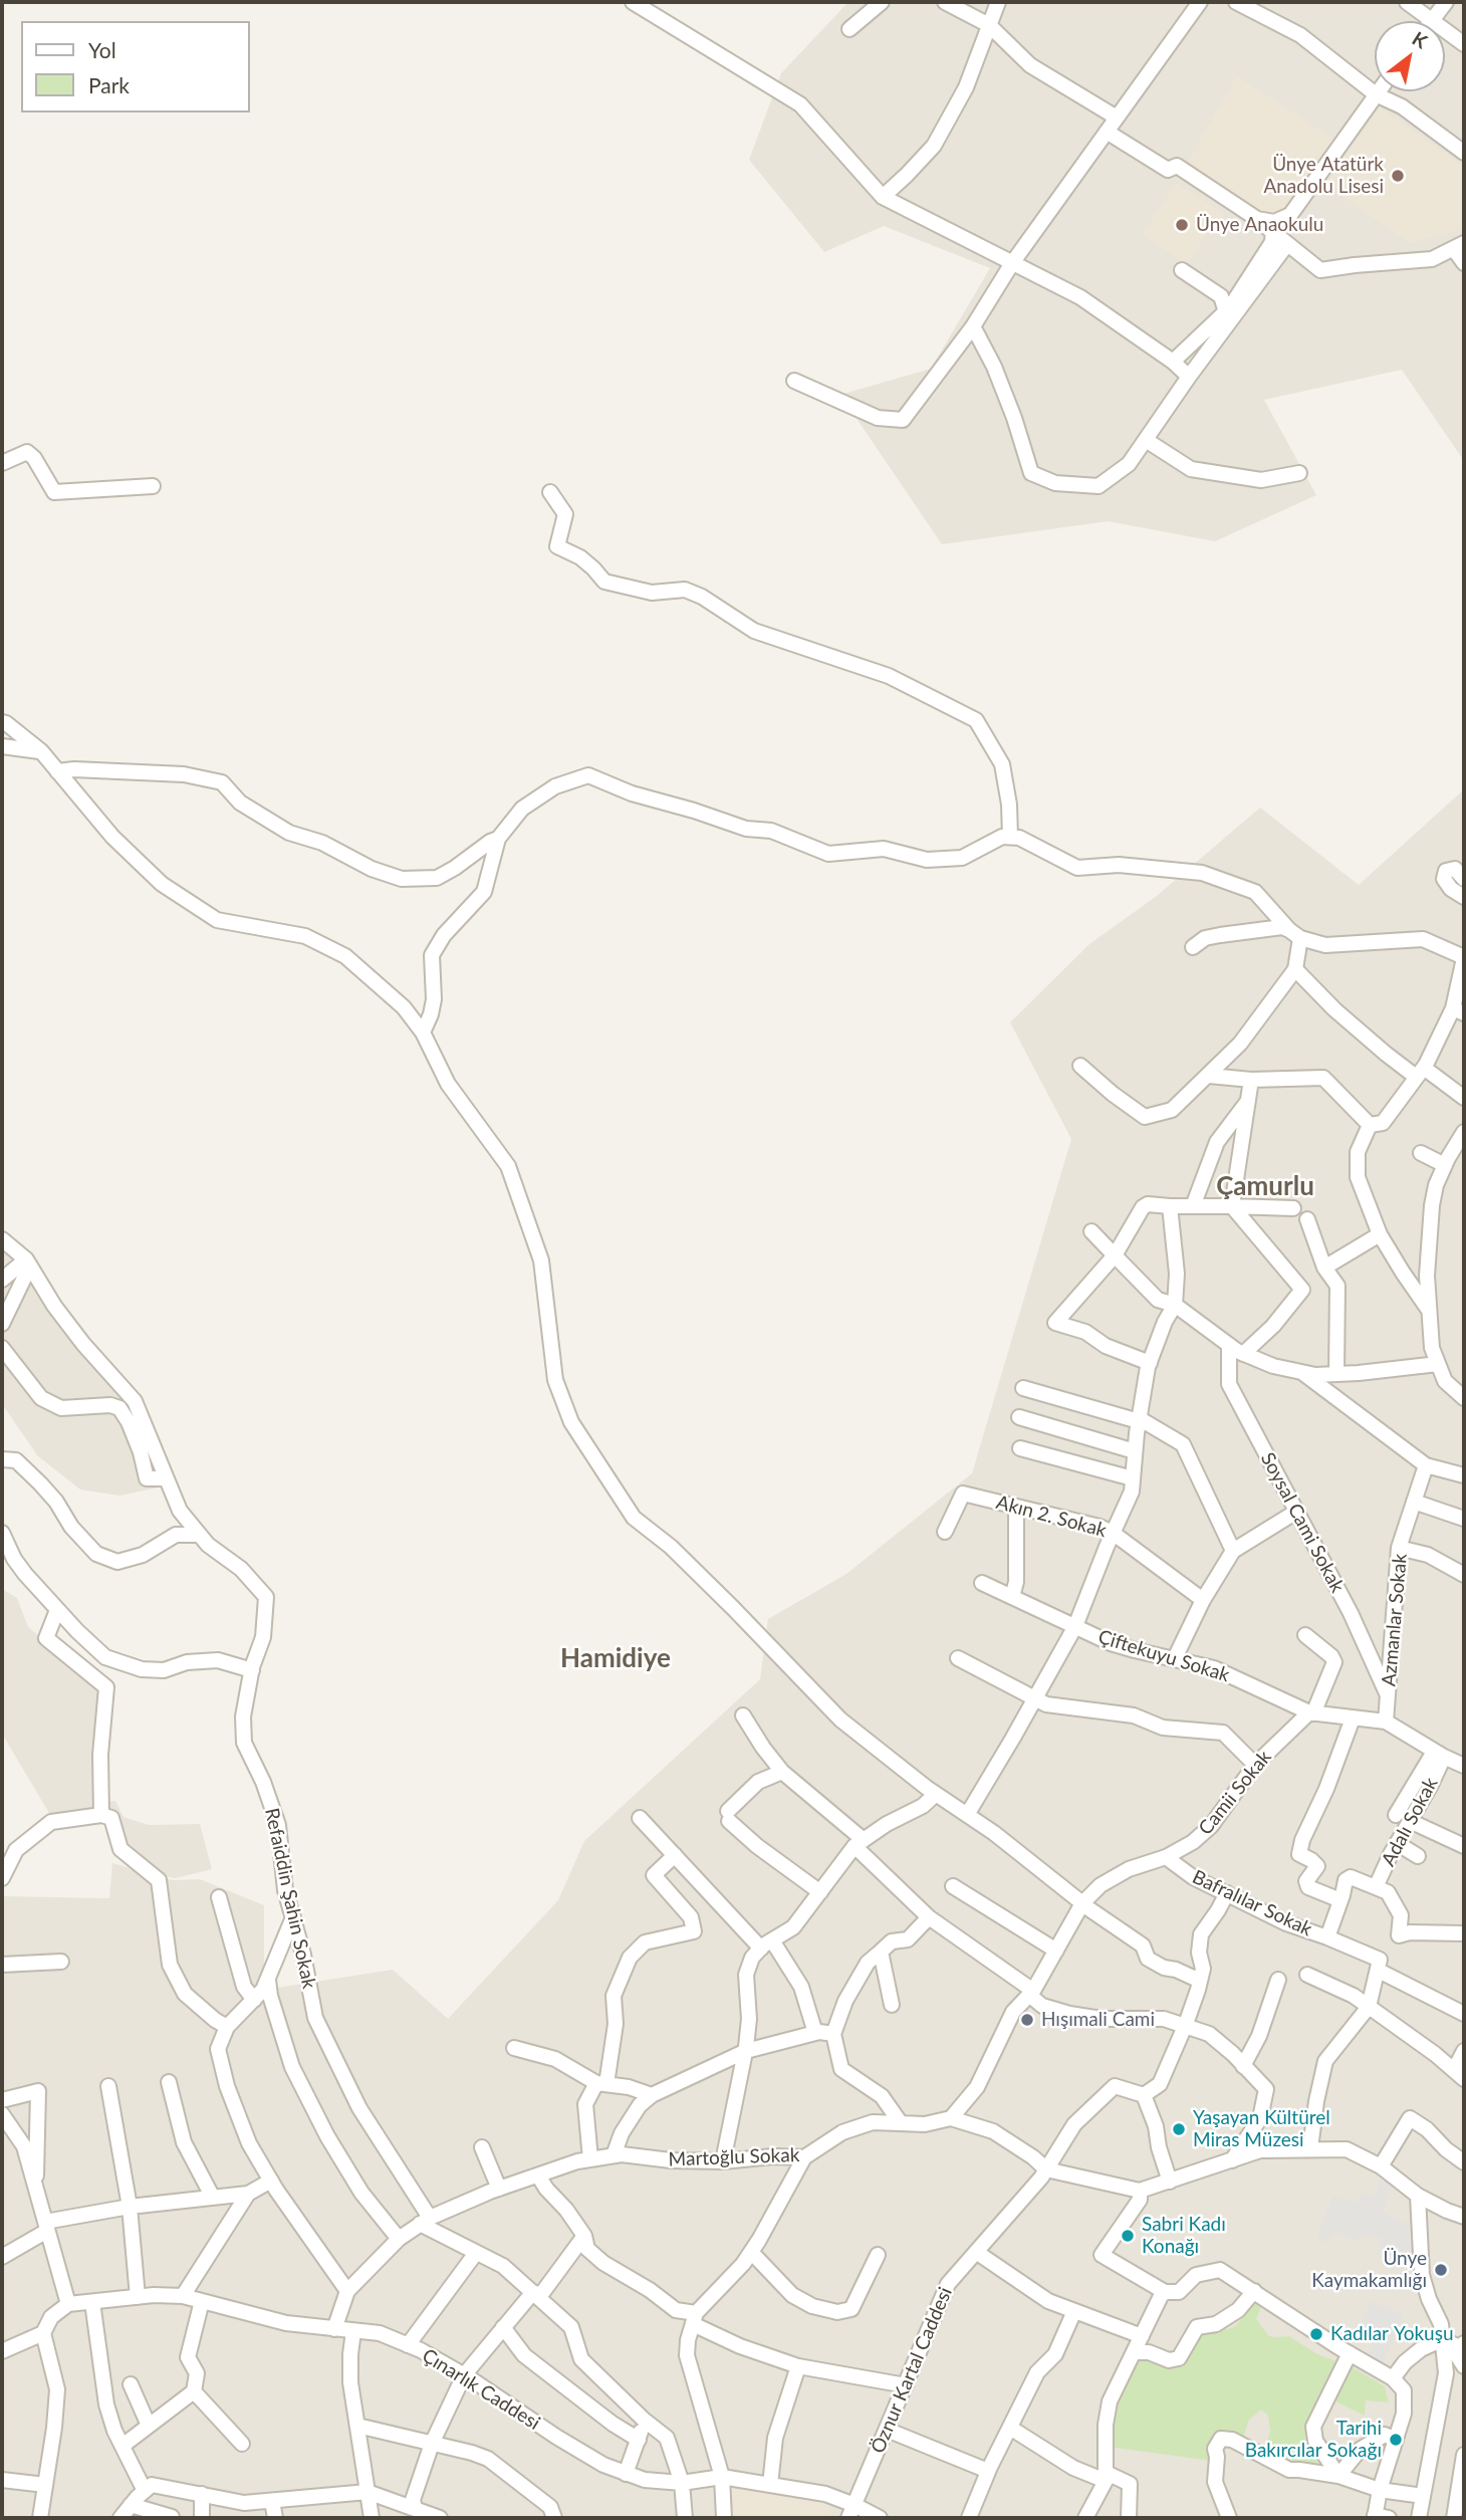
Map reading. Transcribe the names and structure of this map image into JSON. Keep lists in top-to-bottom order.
{
  "streets": {
    "street": [
      "Akın 2. Sokak",
      "Soysal Cami Sokak",
      "Azmanlar Sokak",
      "Çiftekuyu Sokak",
      "Camii Sokak",
      "Adalı Sokak",
      "Refaiddin Şahin Sokak",
      "Bafralılar Sokak",
      "Martoğlu Sokak",
      "Öznur Kartal Caddesi",
      "Çınarlık Caddesi"
    ]
  },
  "crossings": [
    ["Soysal Cami Sokak", "Azmanlar Sokak"],
    ["Azmanlar Sokak", "Çiftekuyu Sokak"],
    ["Çiftekuyu Sokak", "Camii Sokak"],
    ["Çiftekuyu Sokak", "Adalı Sokak"],
    ["Camii Sokak", "Bafralılar Sokak"],
    ["Camii Sokak", "Martoğlu Sokak"],
    ["Refaiddin Şahin Sokak", "Martoğlu Sokak"],
    ["Öznur Kartal Caddesi", "Çınarlık Caddesi"]
  ],
  "districts": ["Çamurlu", "Hamidiye"],
  "places": [
    "Ünye Atatürk Anadolu Lisesi",
    "Ünye Anaokulu",
    "Hışımali Cami",
    "Yaşayan Kültürel Miras Müzesi",
    "Sabri Kadı Konağı",
    "Ünye Kaymakamlığı",
    "Kadılar Yokuşu",
    "Tarihi Bakırcılar Sokağı"
  ],
  "legend": ["Yol", "Park"],
  "north": "top right"
}
